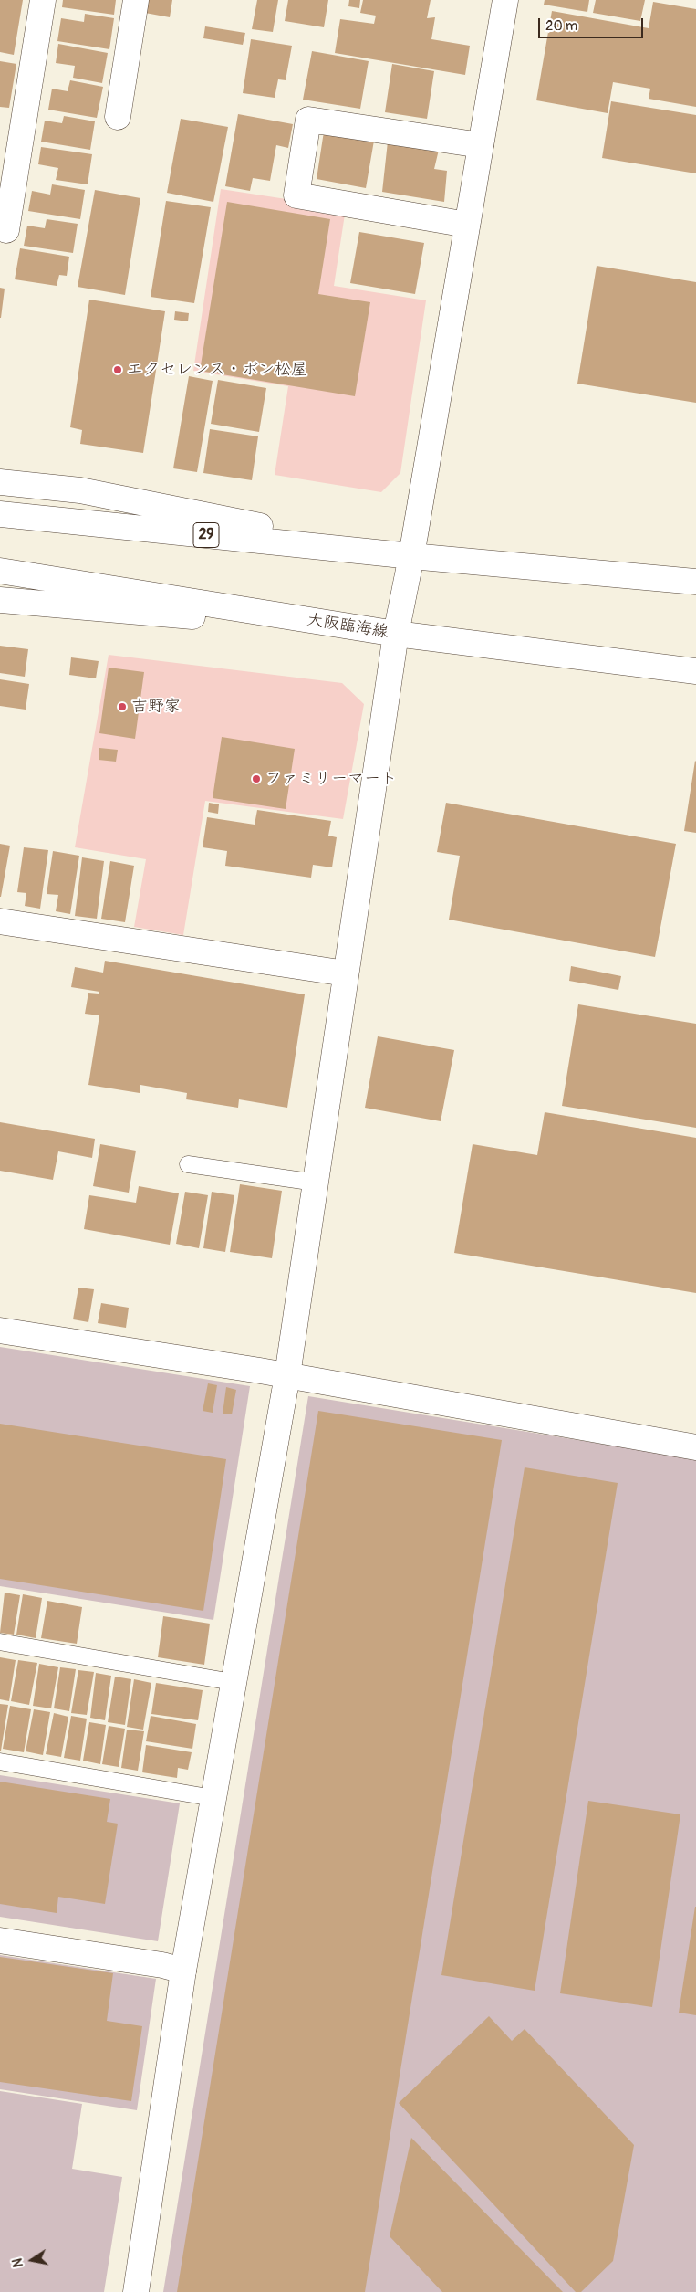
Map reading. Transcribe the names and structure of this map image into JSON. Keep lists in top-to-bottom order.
{
  "streets": {
    "street": ["29", "大阪臨海線"]
  },
  "places": ["エクセレンス・ボン松屋", "吉野家", "ファミリーマート"],
  "scale_bar": "20 m",
  "north": "left"
}
